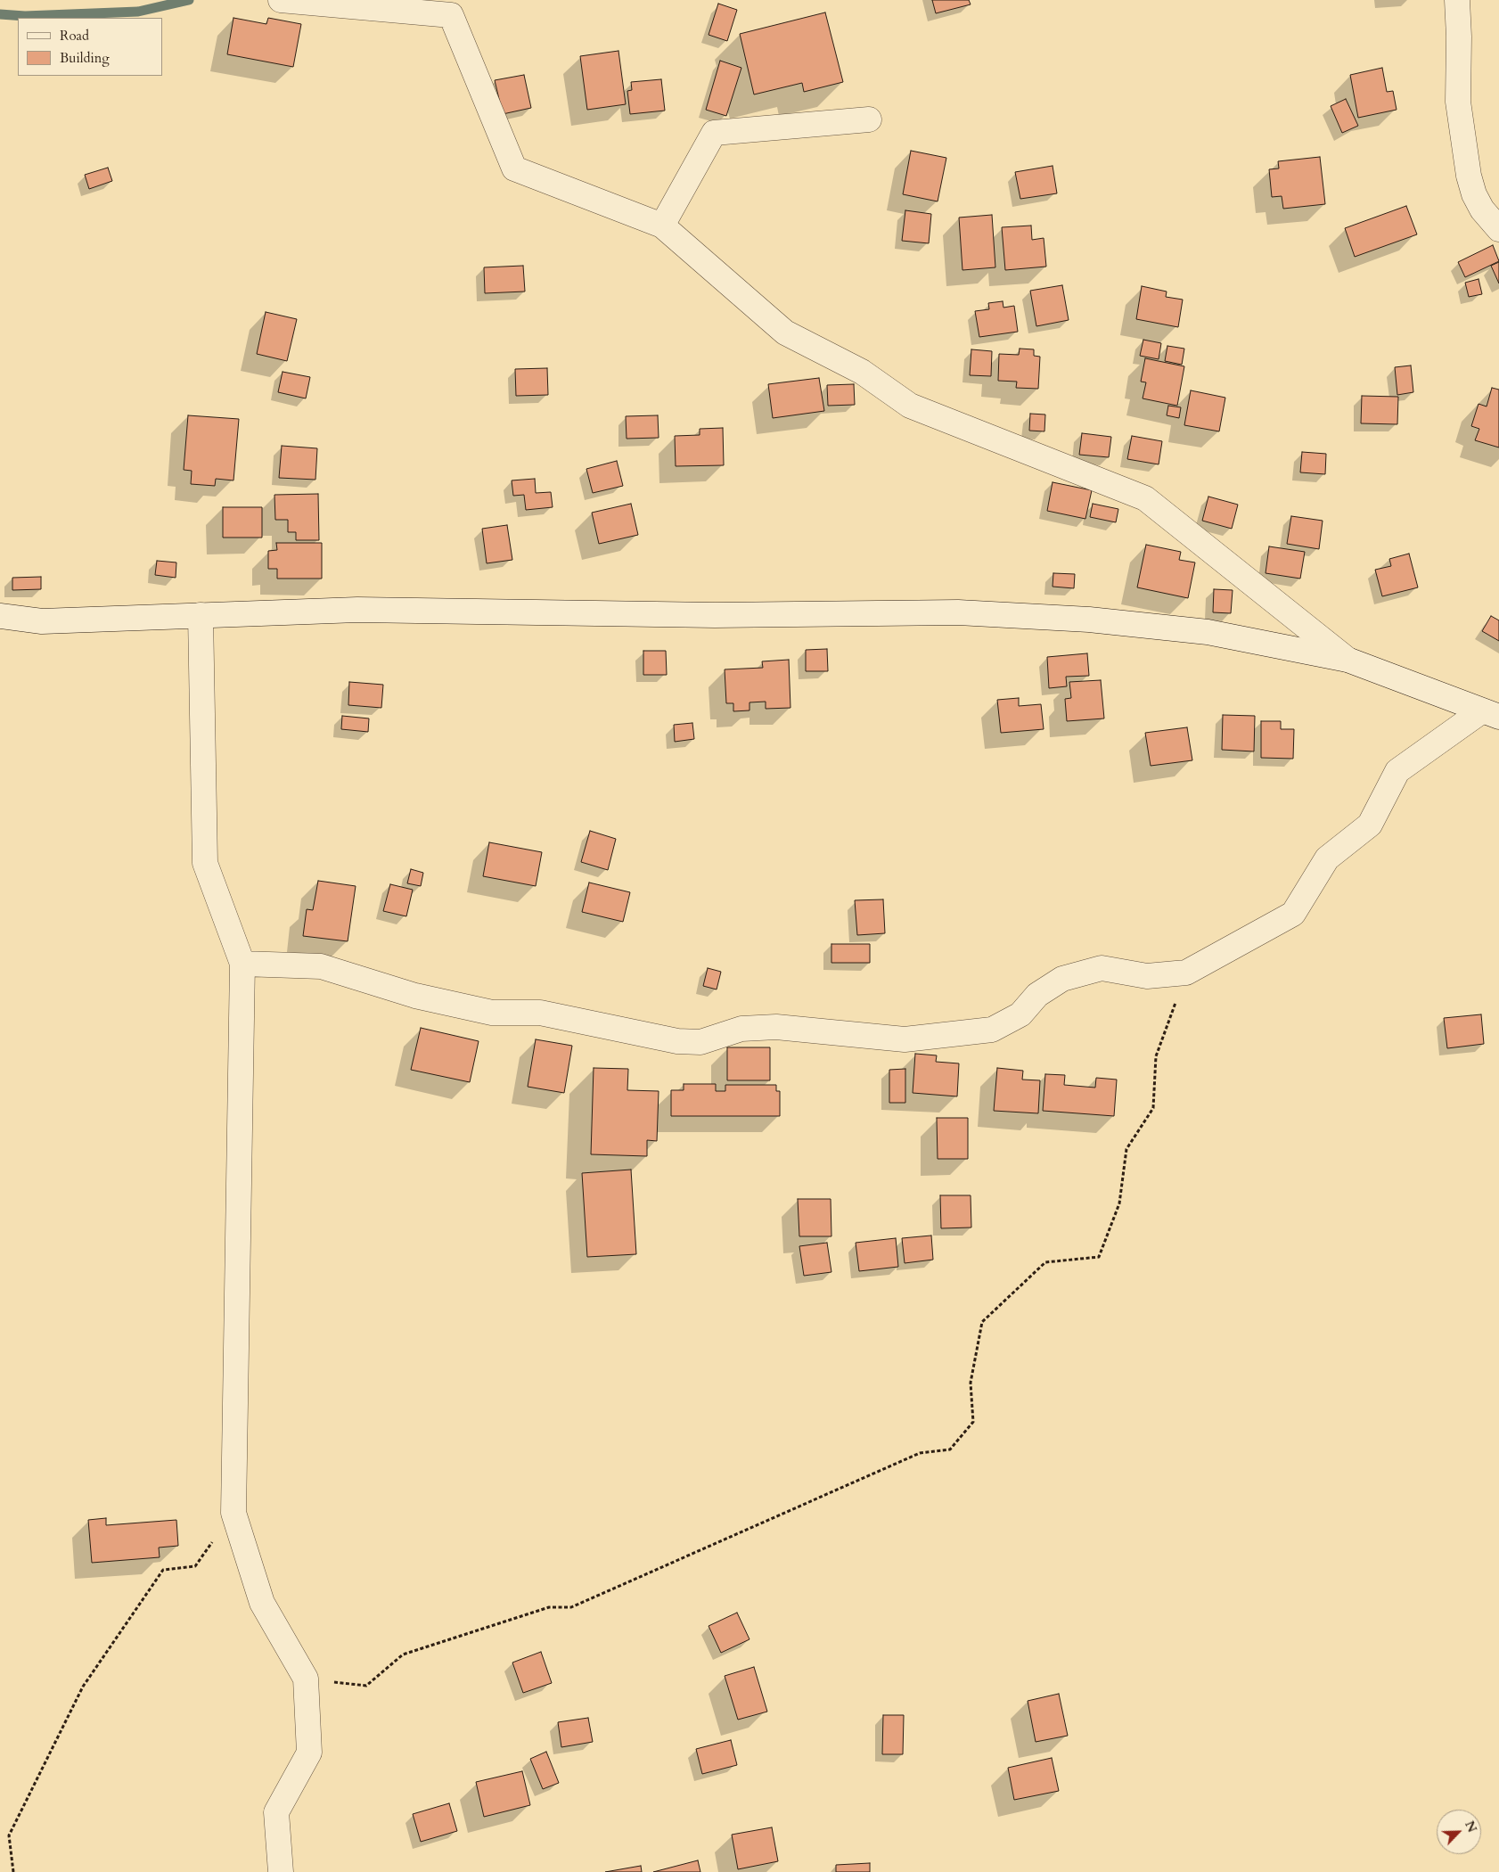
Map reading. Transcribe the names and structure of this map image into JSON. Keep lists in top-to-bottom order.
{
  "legend": ["Road", "Building"],
  "north": "top right"
}
